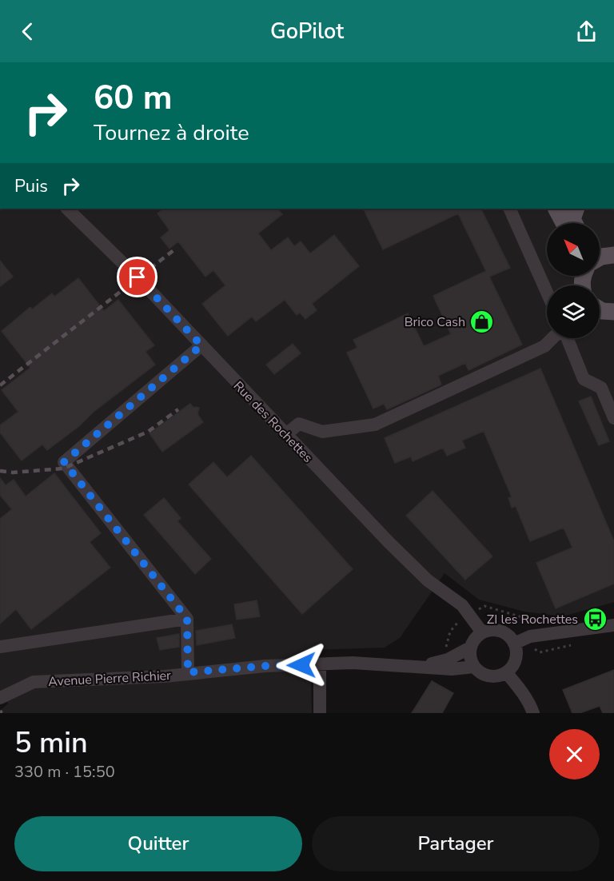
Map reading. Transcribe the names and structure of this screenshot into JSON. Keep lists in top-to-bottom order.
{
  "streets": {
    "street": ["Rue des Rochettes", "Avenue Pierre Richier"]
  },
  "crossings": [
    ["Rue des Rochettes", "Avenue Pierre Richier"]
  ],
  "places": {
    "shop": ["Brico Cash"],
    "bus stop": ["ZI les Rochettes"]
  },
  "north": "top left",
  "page": {
    "header": "GoPilot",
    "turn": ["60 m", "Tournez à droite"],
    "then": "Puis",
    "heading": ["5 min", "330 m · 15:50"],
    "buttons": ["Quitter", "Partager"]
  }
}
